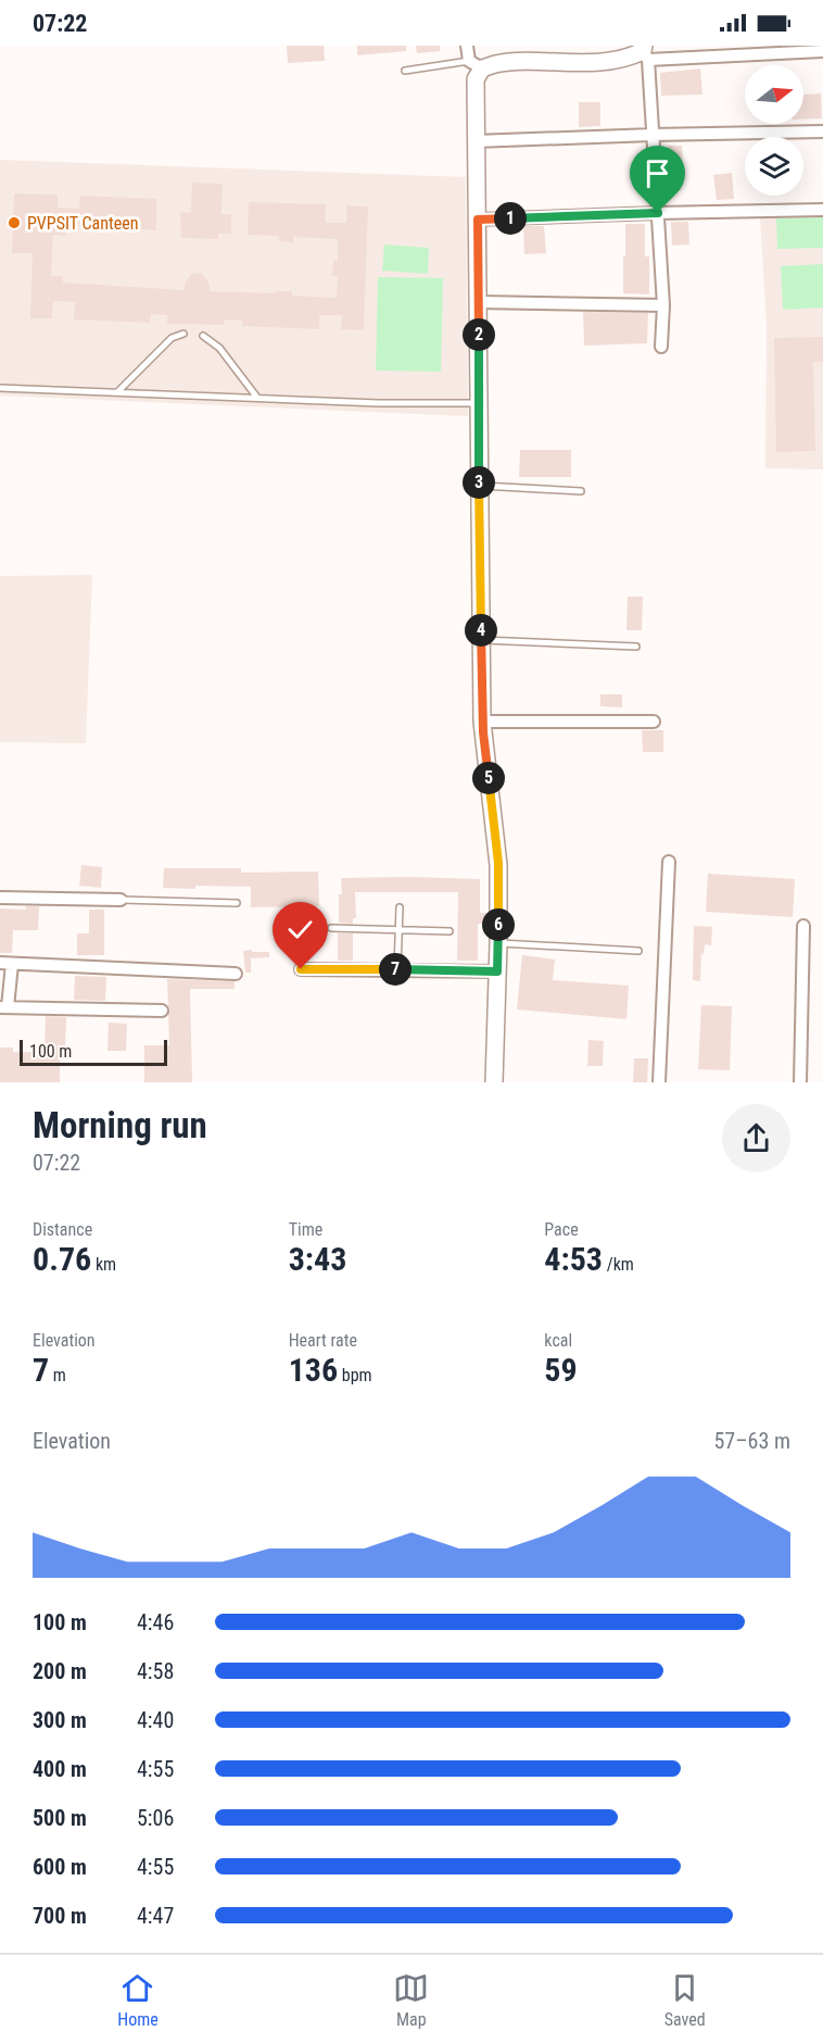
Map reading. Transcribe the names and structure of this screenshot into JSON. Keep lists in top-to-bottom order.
{
  "places": ["PVPSIT Canteen"],
  "scale_bar": "100 m",
  "north": "right",
  "page": {
    "status": "07:22",
    "pins": [
      "1",
      "2",
      "3",
      "4",
      "5",
      "6",
      "7"
    ],
    "scale": "100 m",
    "heading": ["Morning run", "07:22"],
    "stats": [
      ["Distance", "0.76 km"],
      ["Time", "3:43"],
      ["Pace", "4:53 /km"],
      ["Elevation", "7 m"],
      ["Heart rate", "136 bpm"],
      ["kcal", "59"]
    ],
    "chart": ["Elevation", "57–63 m"],
    "list": [
      {
        "name": "100 m",
        "note": "4:46"
      },
      {
        "name": "200 m",
        "note": "4:58"
      },
      {
        "name": "300 m",
        "note": "4:40"
      },
      {
        "name": "400 m",
        "note": "4:55"
      },
      {
        "name": "500 m",
        "note": "5:06"
      },
      {
        "name": "600 m",
        "note": "4:55"
      },
      {
        "name": "700 m",
        "note": "4:47"
      }
    ],
    "tabs": ["Home", "Map", "Saved"]
  }
}
